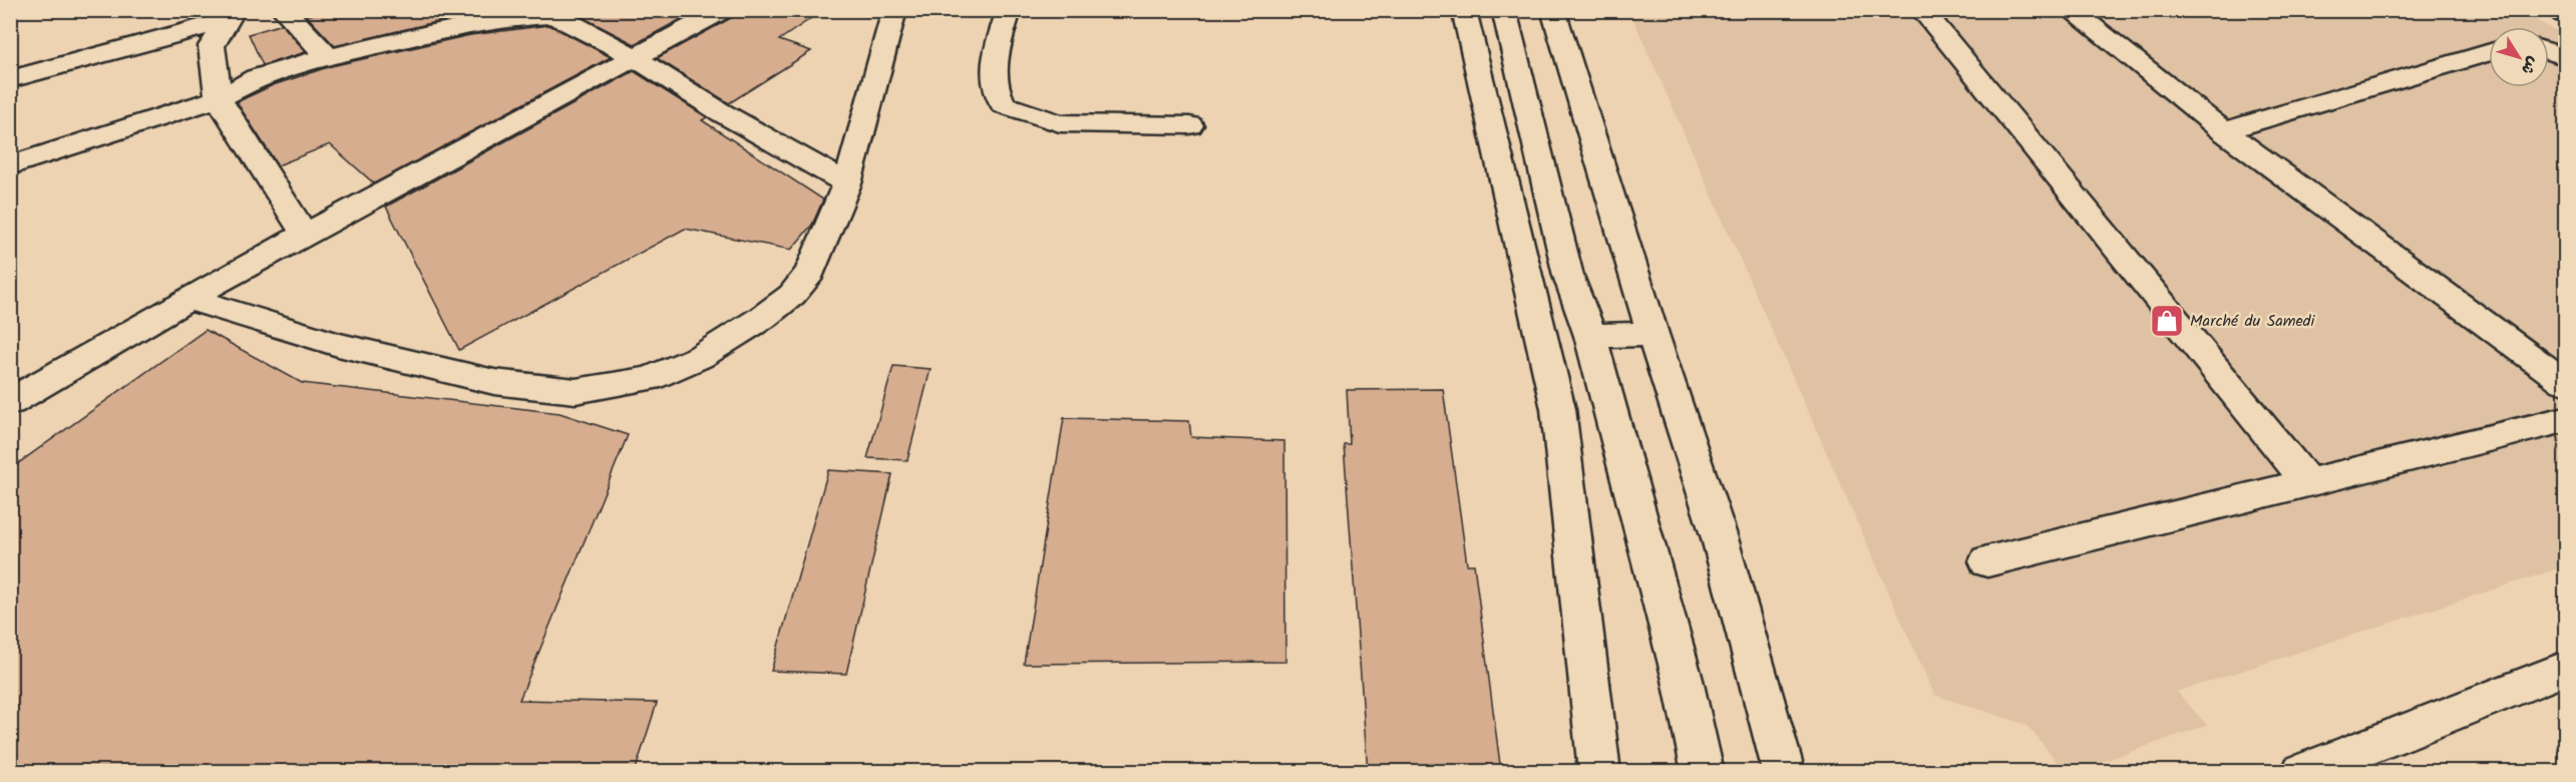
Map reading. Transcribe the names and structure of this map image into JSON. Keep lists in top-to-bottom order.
{
  "places": {
    "shop": ["Marché du Samedi"]
  },
  "north": "bottom right"
}
